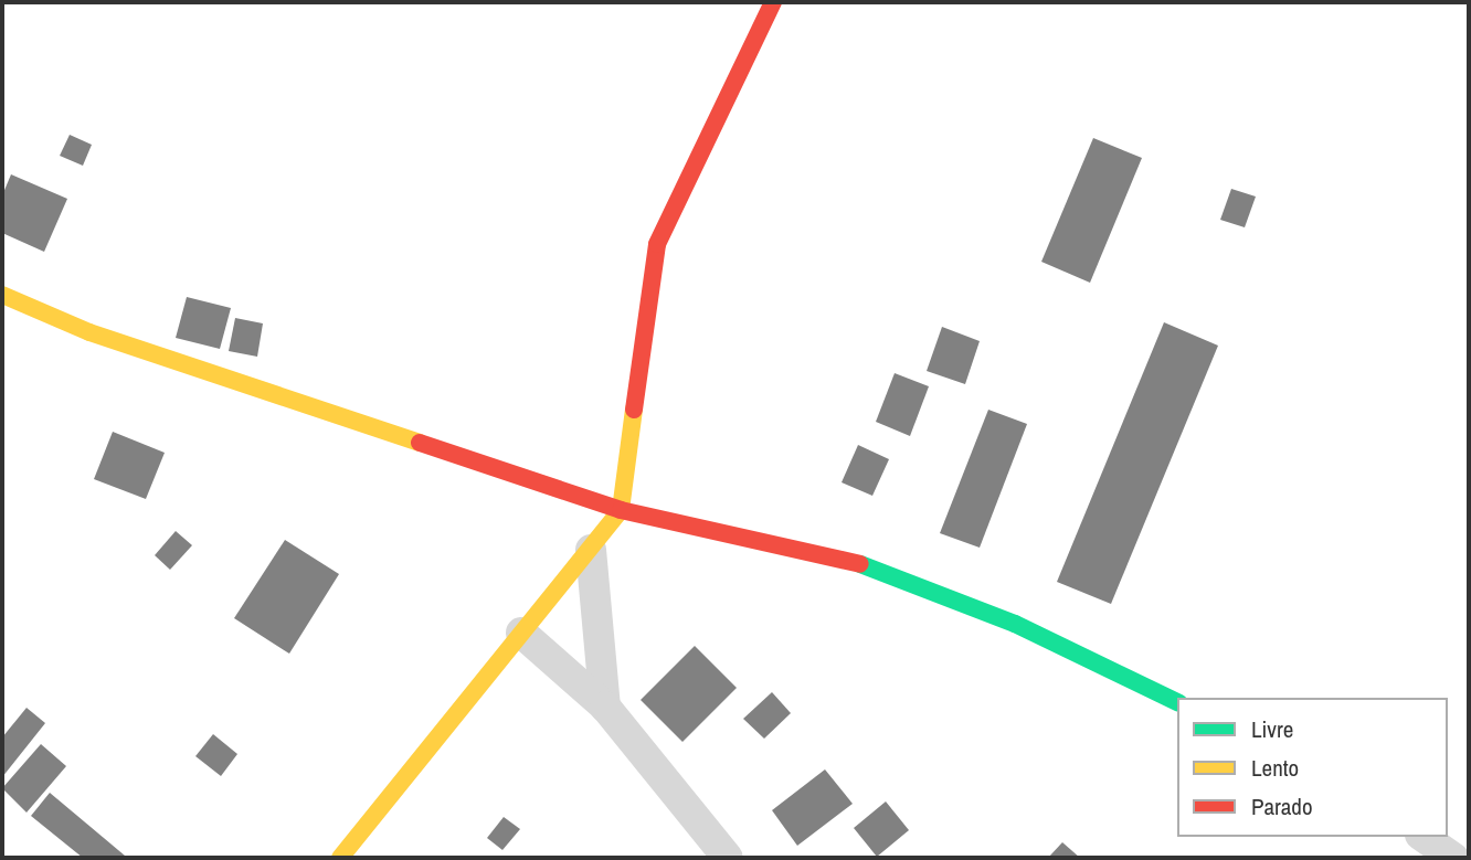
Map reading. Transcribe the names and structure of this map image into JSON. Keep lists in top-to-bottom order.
{
  "legend": ["Livre", "Lento", "Parado"]
}
